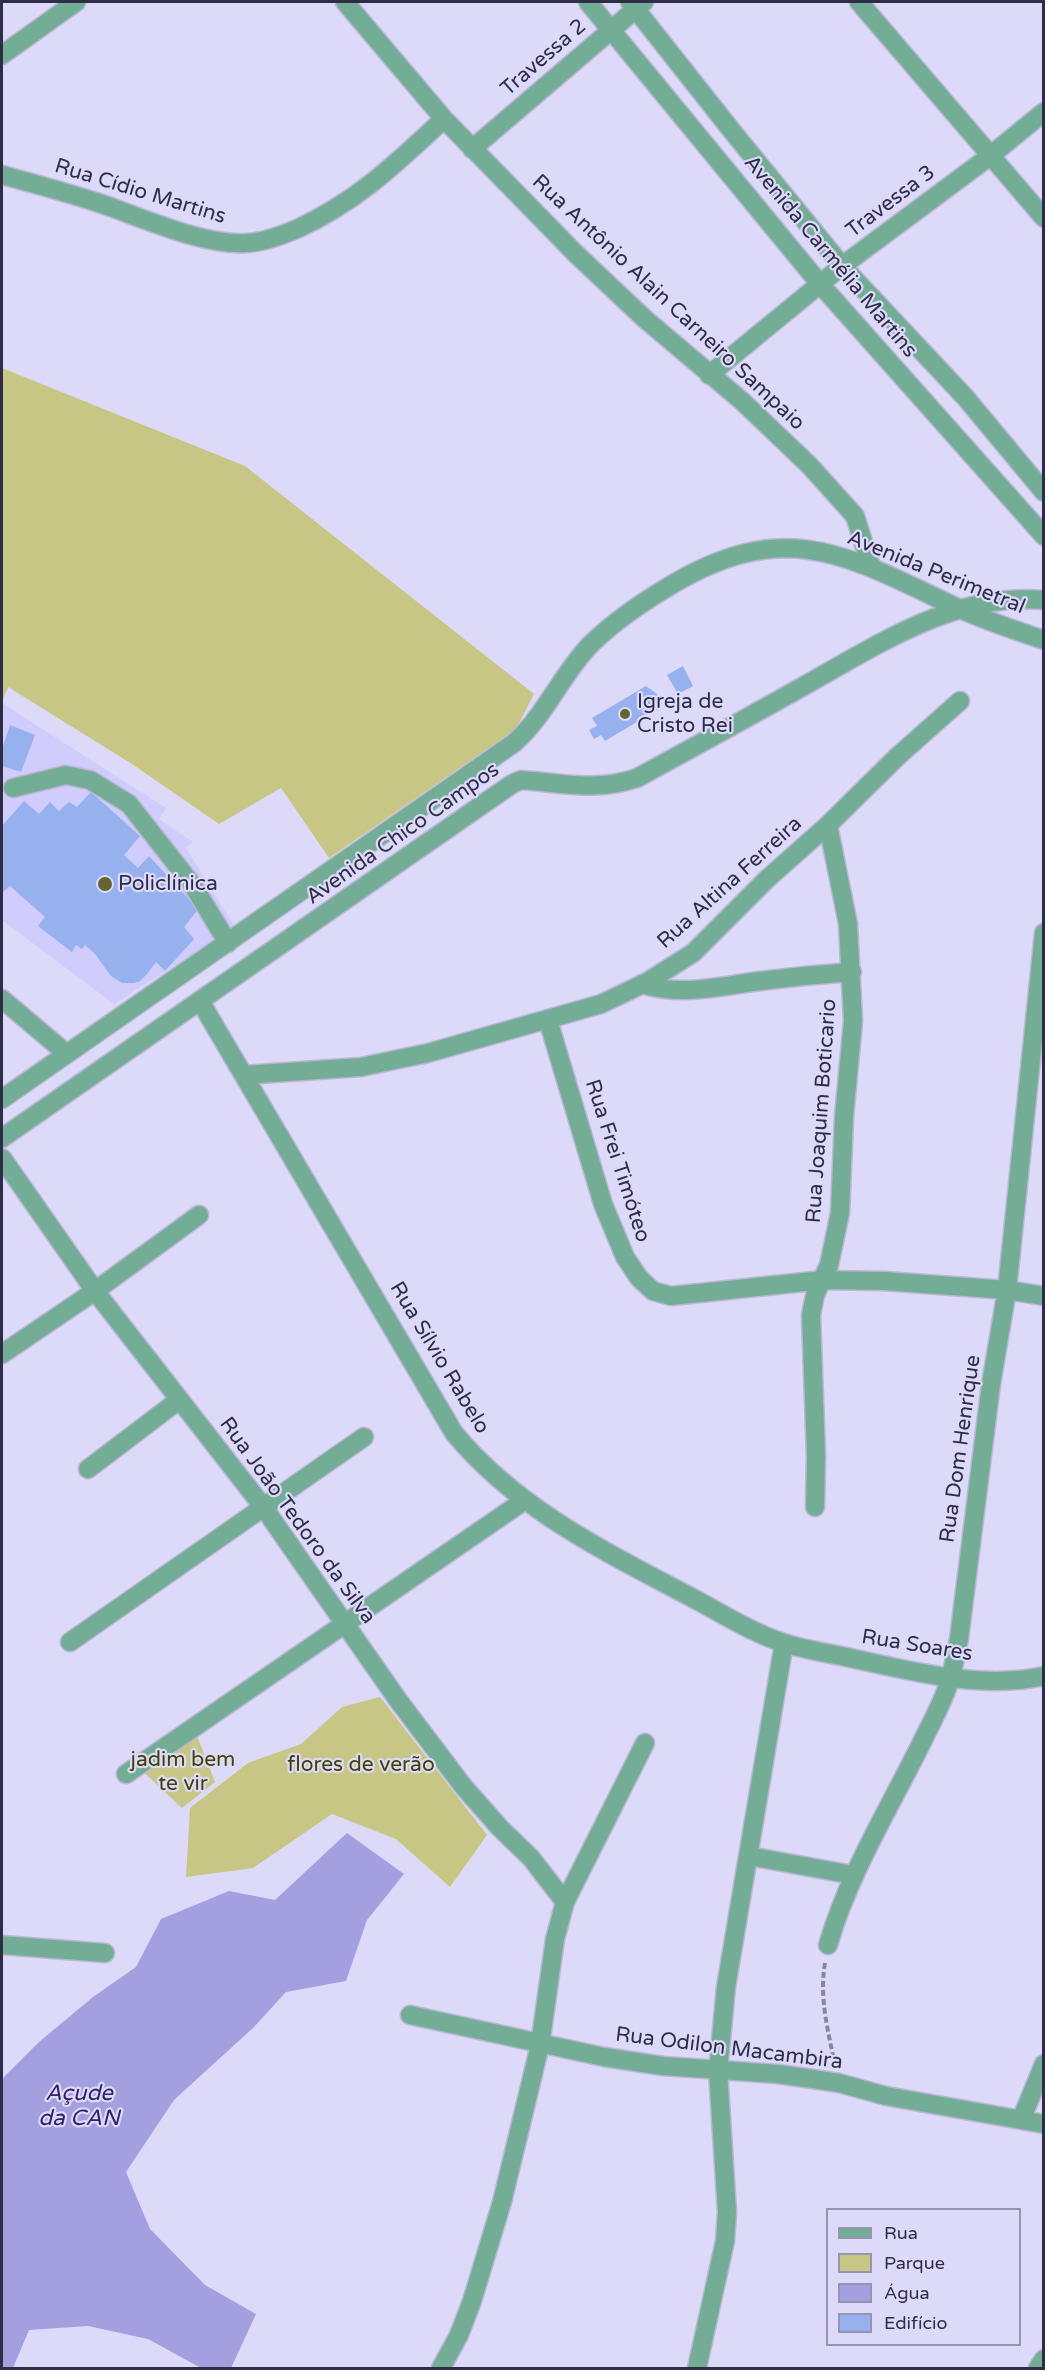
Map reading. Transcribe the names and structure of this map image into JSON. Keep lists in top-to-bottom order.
{
  "streets": {
    "street": [
      "Travessa 2",
      "Rua Cídio Martins",
      "Travessa 3",
      "Avenida Carmélia Martins",
      "Rua Antônio Alain Carneiro Sampaio",
      "Avenida Perimetral",
      "Avenida Chico Campos",
      "Rua Altina Ferreira",
      "Rua Joaquim Boticario",
      "Rua Frei Timóteo",
      "Rua Sílvio Rabelo",
      "Rua Dom Henrique",
      "Rua João Tedoro da Silva",
      "Rua Soares",
      "Rua Odilon Macambira"
    ]
  },
  "crossings": [
    ["Travessa 2", "Avenida Carmélia Martins"],
    ["Travessa 2", "Rua Antônio Alain Carneiro Sampaio"],
    ["Rua Cídio Martins", "Rua Antônio Alain Carneiro Sampaio"],
    ["Travessa 3", "Avenida Carmélia Martins"],
    ["Travessa 3", "Rua Antônio Alain Carneiro Sampaio"],
    ["Rua Antônio Alain Carneiro Sampaio", "Avenida Perimetral"],
    ["Avenida Perimetral", "Avenida Chico Campos"],
    ["Avenida Chico Campos", "Rua Sílvio Rabelo"],
    ["Rua Altina Ferreira", "Rua Joaquim Boticario"],
    ["Rua Altina Ferreira", "Rua Frei Timóteo"],
    ["Rua Altina Ferreira", "Rua Sílvio Rabelo"],
    ["Rua Joaquim Boticario", "Rua Frei Timóteo"],
    ["Rua Frei Timóteo", "Rua Dom Henrique"],
    ["Rua Sílvio Rabelo", "Rua Soares"],
    ["Rua Dom Henrique", "Rua Soares"]
  ],
  "water": ["Açude da CAN"],
  "parks": ["jadim bem te vir", "flores de verão"],
  "places": ["Igreja de Cristo Rei", "Policlínica"],
  "legend": [
    "Rua",
    "Parque",
    "Água",
    "Edifício"
  ]
}
